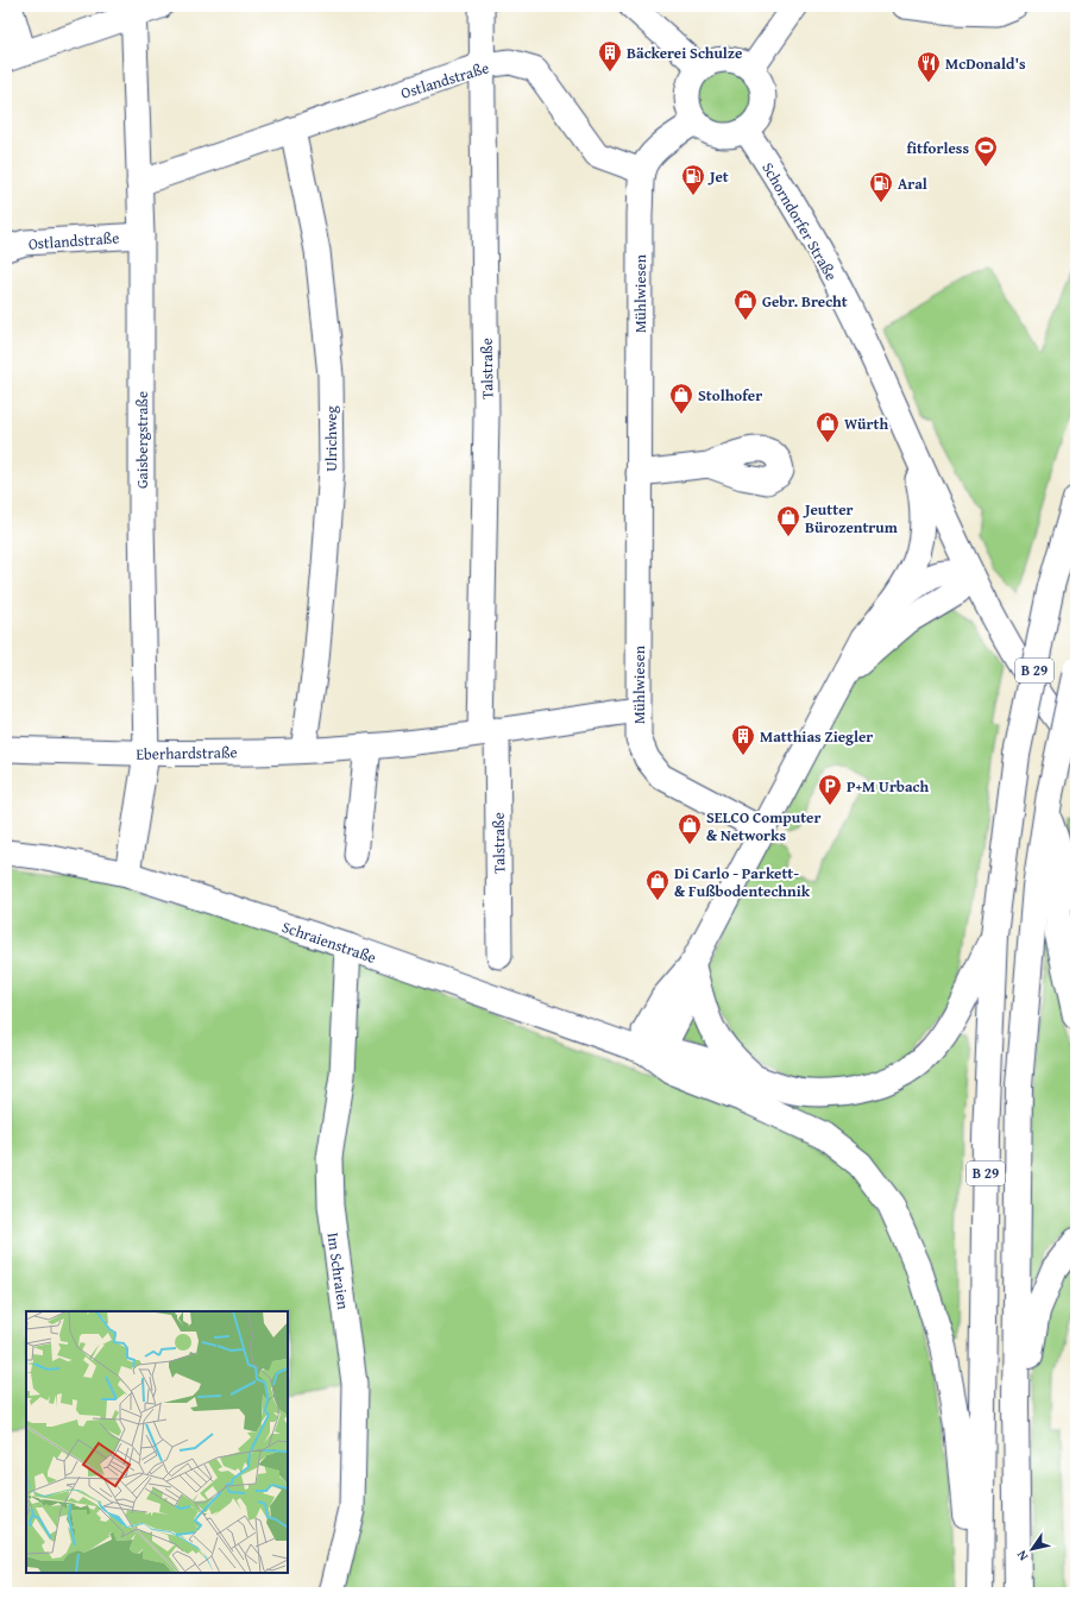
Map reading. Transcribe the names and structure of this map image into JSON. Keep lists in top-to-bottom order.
{
  "streets": {
    "highway": ["B 29"],
    "street": [
      "Ostlandstraße",
      "Schorndorfer Straße",
      "Mühlwiesen",
      "Talstraße",
      "Ulrichweg",
      "Gaisbergstraße",
      "Eberhardstraße",
      "Schraienstraße",
      "Im Schraien"
    ]
  },
  "crossings": [
    ["Ostlandstraße", "Mühlwiesen"],
    ["Ostlandstraße", "Talstraße"],
    ["Ostlandstraße", "Ulrichweg"],
    ["Ostlandstraße", "Gaisbergstraße"],
    ["Mühlwiesen", "Eberhardstraße"],
    ["Talstraße", "Eberhardstraße"],
    ["Ulrichweg", "Eberhardstraße"],
    ["Gaisbergstraße", "Eberhardstraße"],
    ["Gaisbergstraße", "Schraienstraße"],
    ["Schraienstraße", "Im Schraien"]
  ],
  "places": {
    "building": ["Bäckerei Schulze", "Matthias Ziegler"],
    "restaurant": ["McDonald's"],
    "sports": ["fitforless"],
    "fuel station": ["Jet", "Aral"],
    "shop": [
      "Gebr. Brecht",
      "Stolhofer",
      "Würth",
      "Jeutter Bürozentrum",
      "SELCO Computer & Networks",
      "Di Carlo - Parkett- & Fußbodentechnik"
    ],
    "parking": ["P+M Urbach"]
  },
  "north": "bottom left"
}
